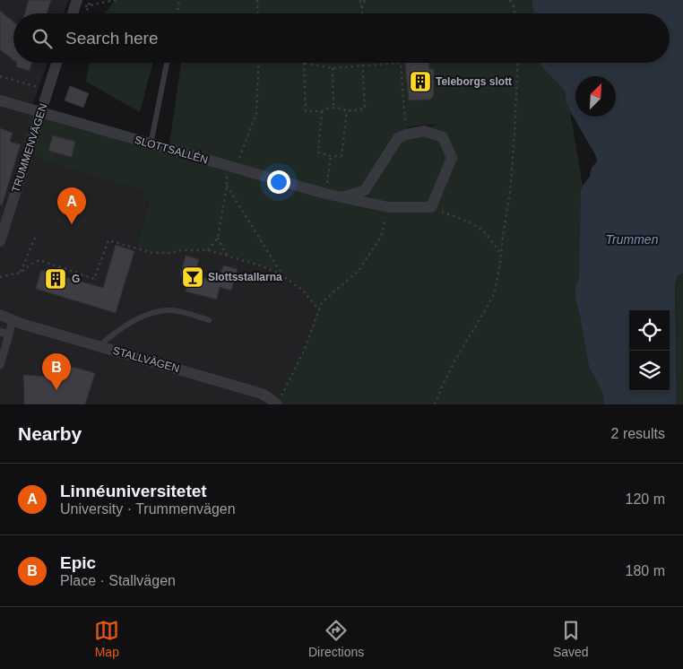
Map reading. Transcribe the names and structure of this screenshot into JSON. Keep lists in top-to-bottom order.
{
  "streets": {
    "street": ["TRUMMENVÄGEN", "SLOTTSALLÉN", "STALLVÄGEN"]
  },
  "crossings": [
    ["TRUMMENVÄGEN", "SLOTTSALLÉN"]
  ],
  "water": ["Trummen"],
  "places": {
    "building": ["Teleborgs slott", "G"],
    "bar": ["Slottsstallarna"]
  },
  "north": "top right",
  "page": {
    "search": "Search here",
    "pins": ["A", "B"],
    "heading": ["Nearby", "2 results"],
    "list": [
      {
        "mark": "A",
        "name": "Linnéuniversitetet",
        "note": "University · Trummenvägen",
        "value": "120 m"
      },
      {
        "mark": "B",
        "name": "Epic",
        "note": "Place · Stallvägen",
        "value": "180 m"
      }
    ],
    "nav": ["Map", "Directions", "Saved"]
  }
}
